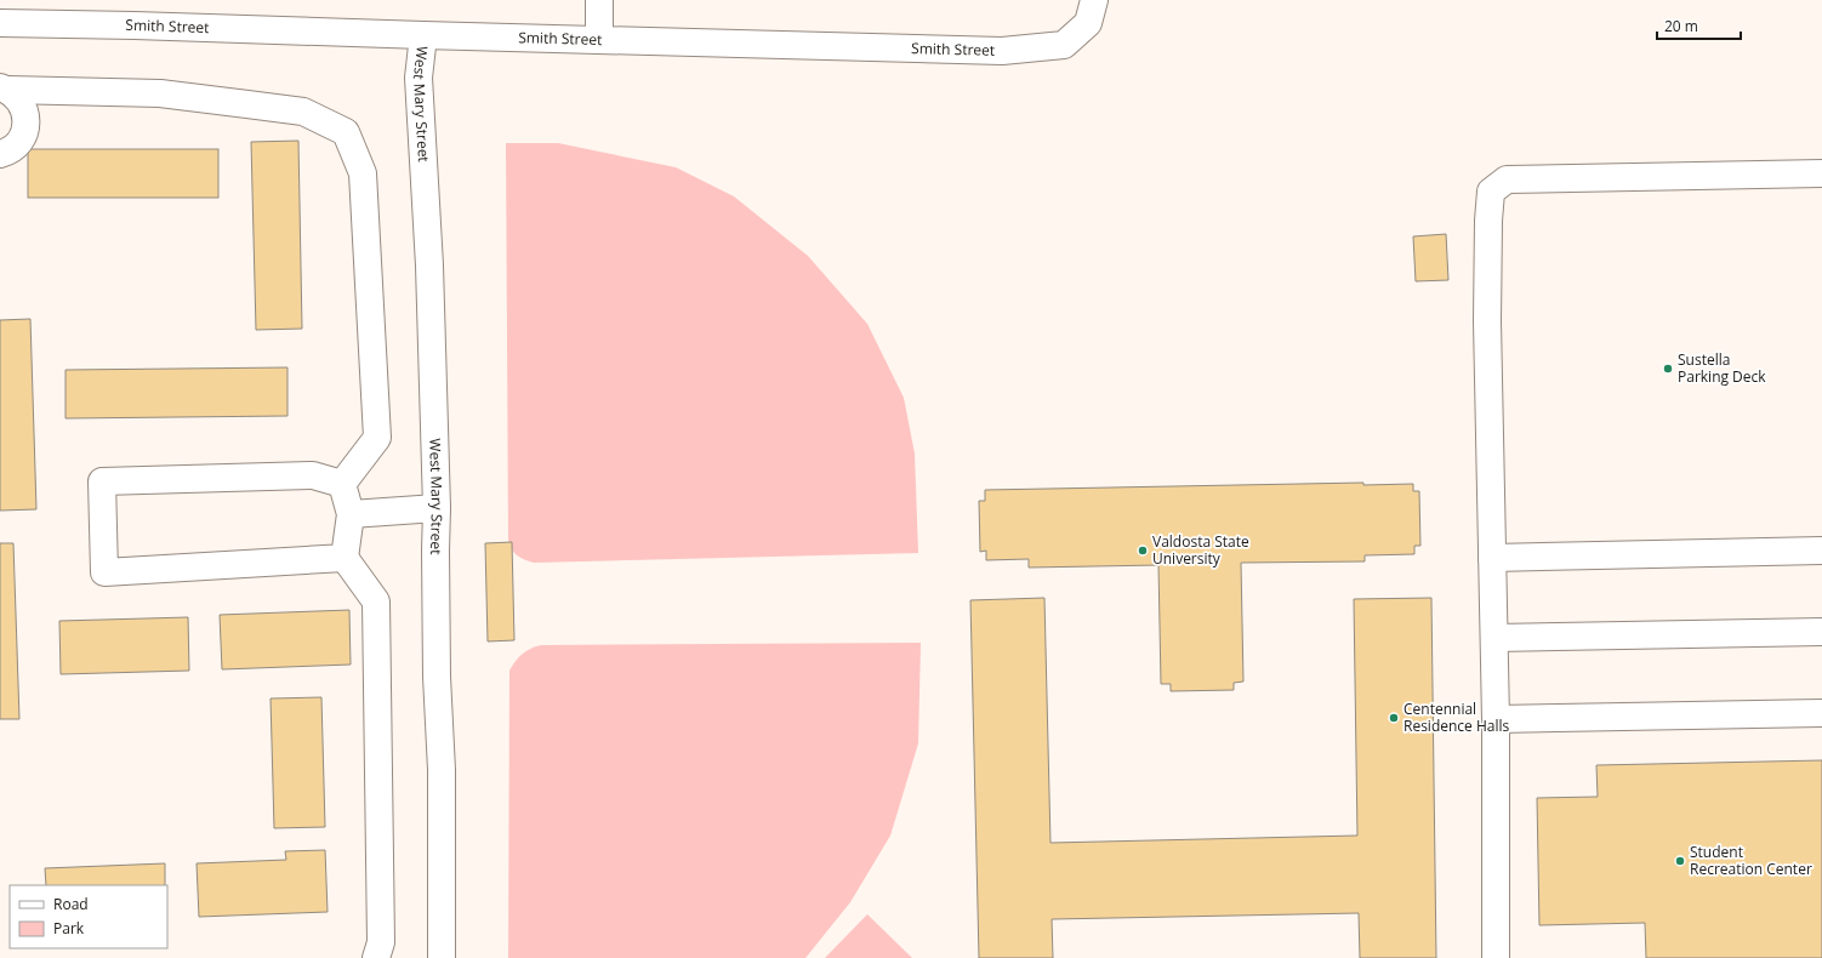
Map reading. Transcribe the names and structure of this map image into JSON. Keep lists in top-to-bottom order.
{
  "streets": {
    "street": ["Smith Street", "West Mary Street"]
  },
  "crossings": [
    ["Smith Street", "West Mary Street"]
  ],
  "places": [
    "Sustella Parking Deck",
    "Valdosta State University",
    "Centennial Residence Halls",
    "Student Recreation Center"
  ],
  "legend": ["Road", "Park"],
  "scale_bar": "20 m"
}
